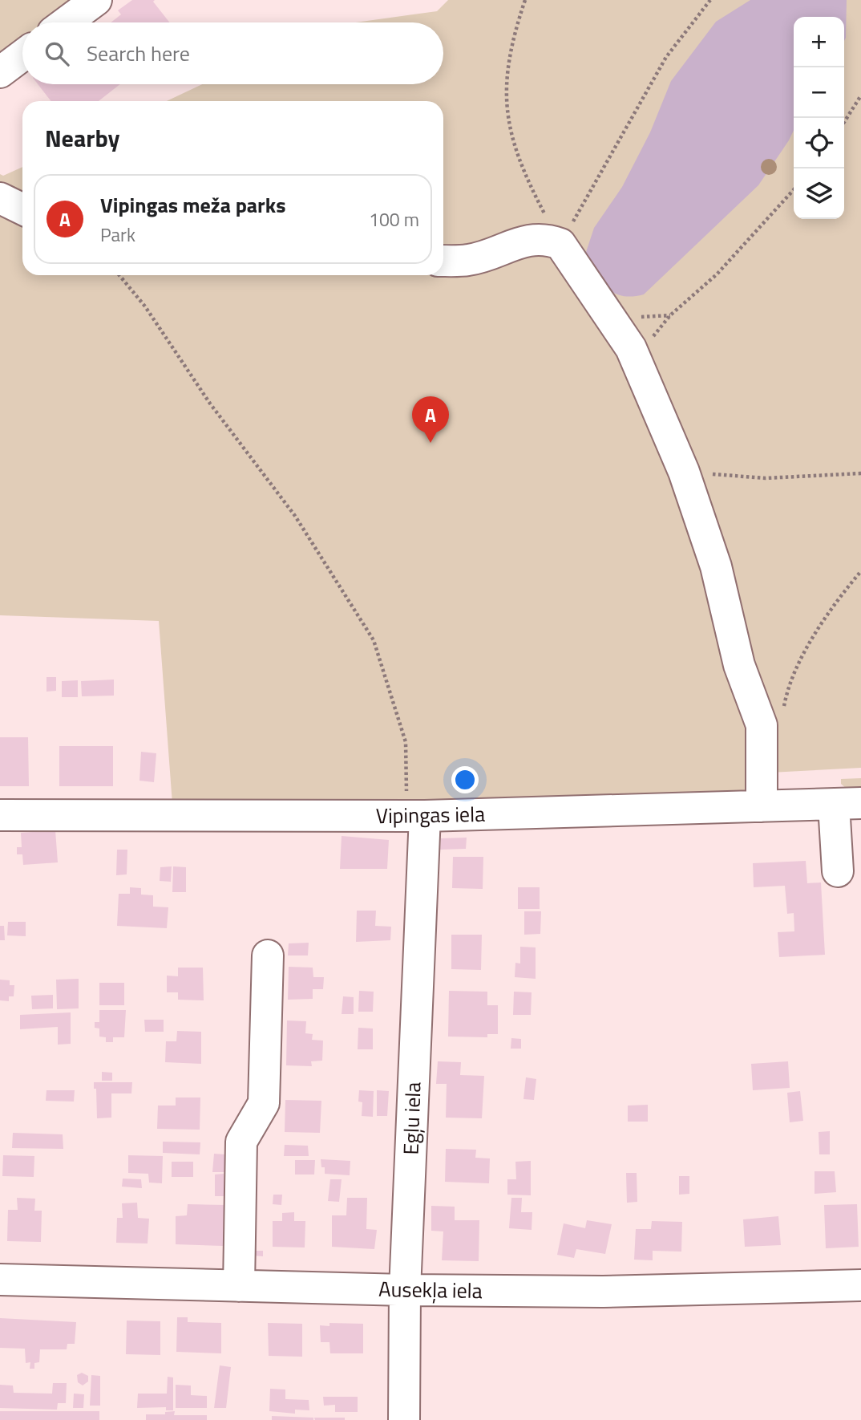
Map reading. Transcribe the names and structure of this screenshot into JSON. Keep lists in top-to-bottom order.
{
  "streets": {
    "street": ["Vipingas iela", "Egļu iela", "Ausekļa iela"]
  },
  "crossings": [
    ["Vipingas iela", "Egļu iela"],
    ["Egļu iela", "Ausekļa iela"]
  ],
  "page": {
    "map_buttons": ["+", "−"],
    "search": "Search here",
    "heading": "Nearby",
    "list": [
      {
        "mark": "A",
        "name": "Vipingas meža parks",
        "note": "Park",
        "value": "100 m"
      }
    ],
    "pins": "A"
  }
}
